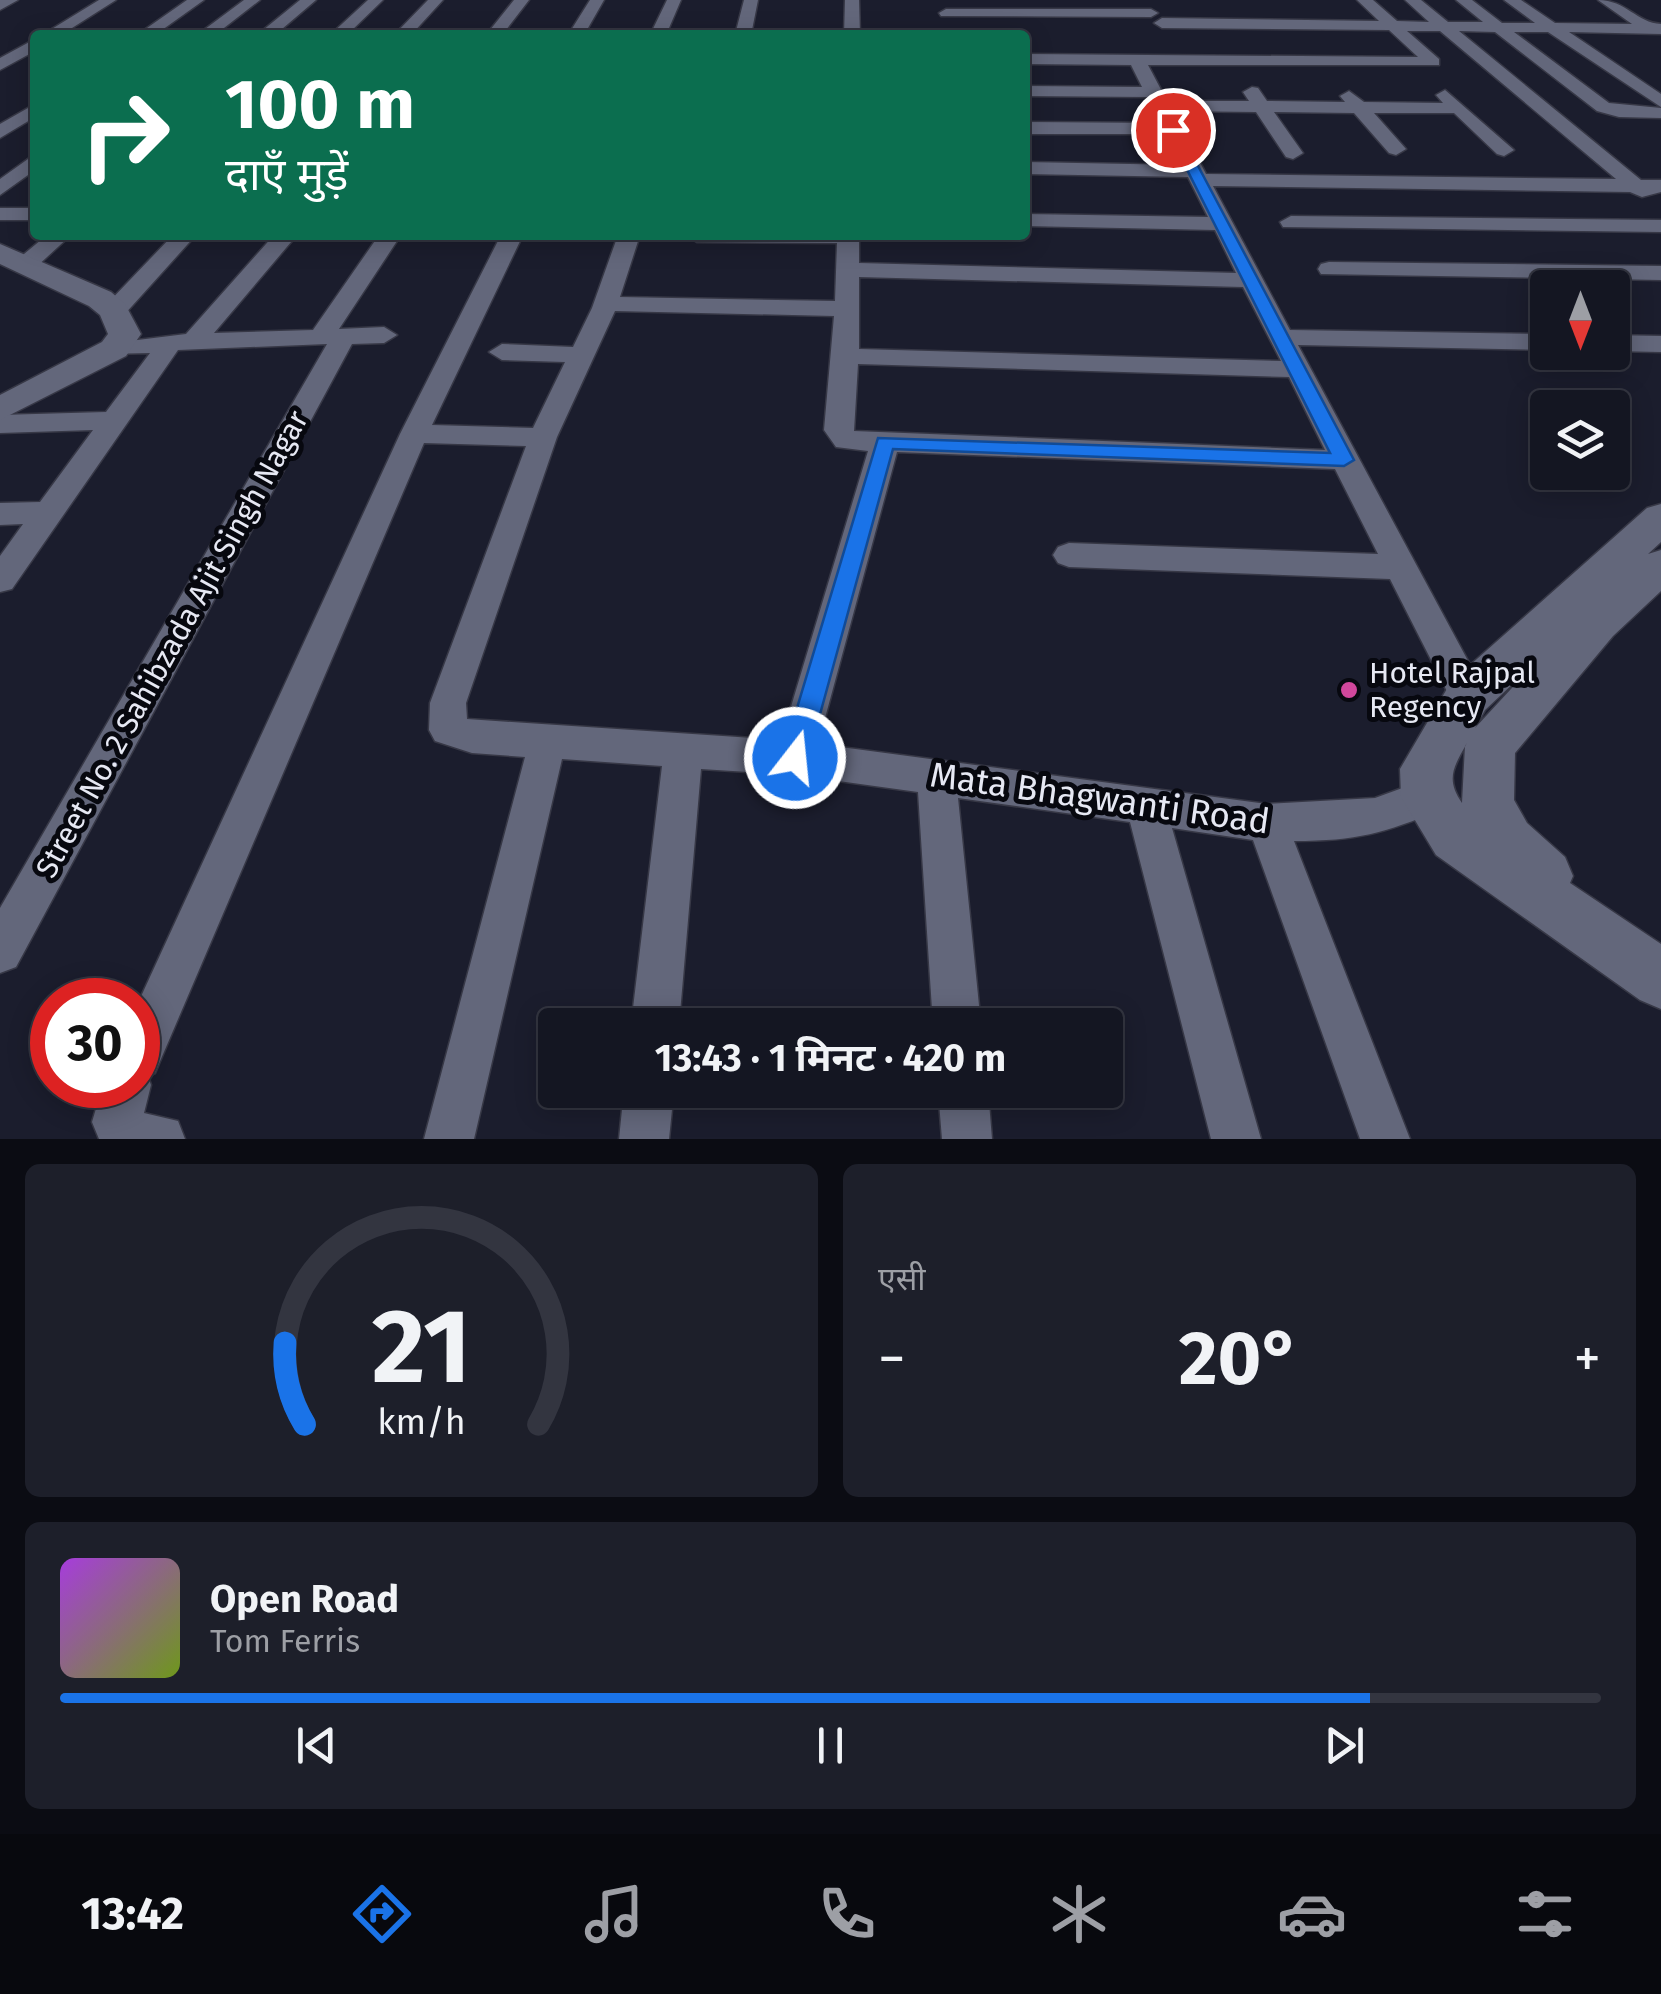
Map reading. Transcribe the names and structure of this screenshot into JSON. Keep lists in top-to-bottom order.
{
  "streets": {
    "street": ["Street No. 2 Sahibzada Ajit Singh Nagar", "Mata Bhagwanti Road"]
  },
  "places": ["Hotel Rajpal Regency"],
  "north": "bottom",
  "page": {
    "turn": ["100 m", "दाएँ मुड़ें"],
    "limit": "30",
    "trip": "13:43 · 1 मिनट · 420 m",
    "tile": "एसी",
    "heat": ["−", "20°", "+"],
    "song": ["Open Road", "Tom Ferris"],
    "tabs": "13:42",
    "gauge": ["21", "km/h"]
  }
}
